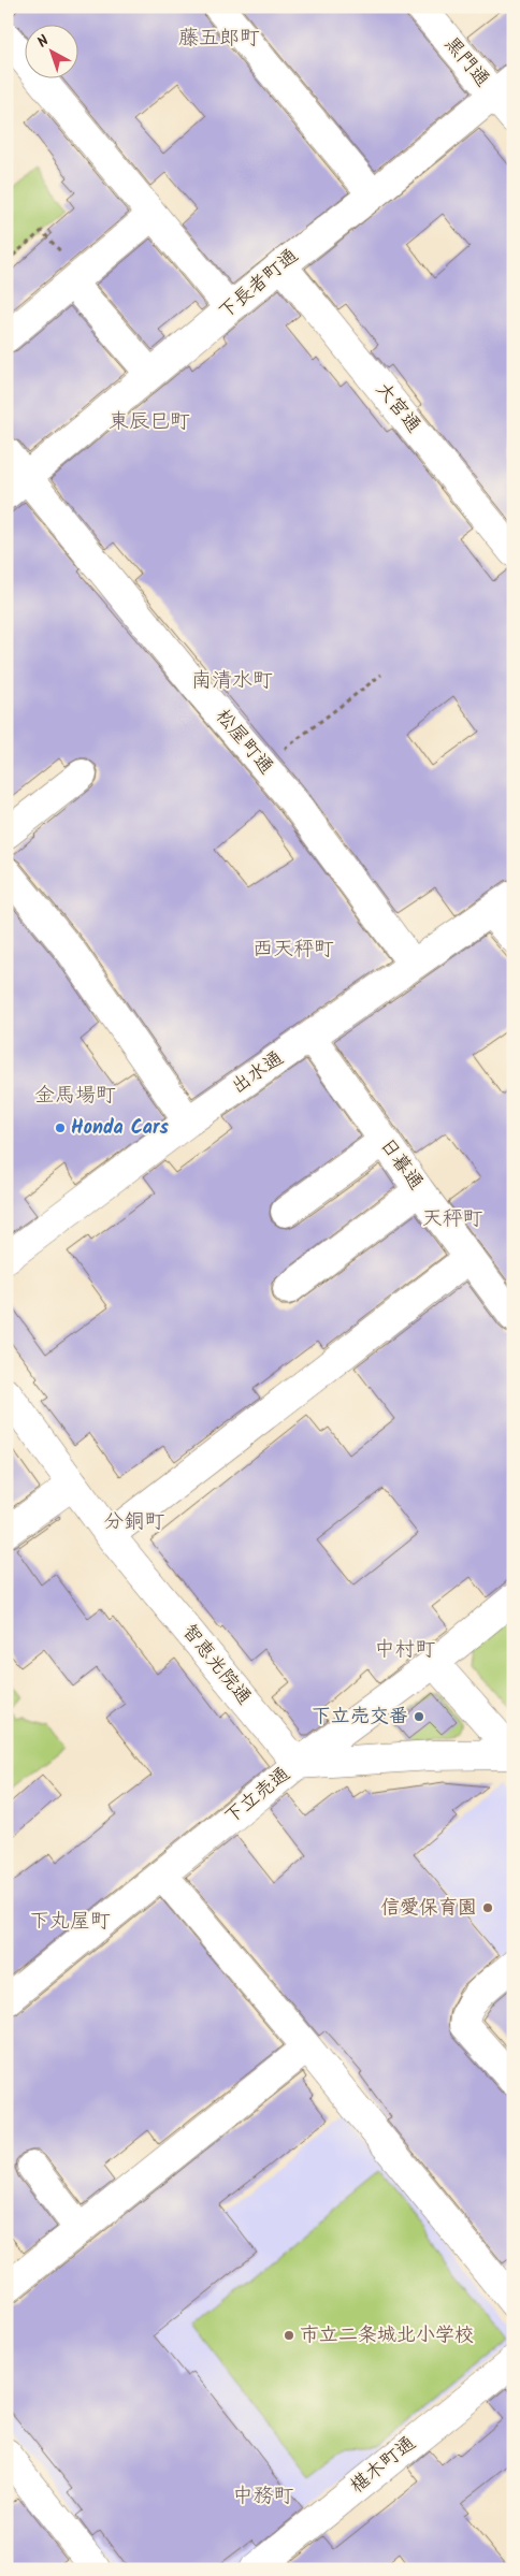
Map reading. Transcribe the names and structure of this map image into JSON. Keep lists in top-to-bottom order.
{
  "streets": {
    "street": [
      "黒門通",
      "下長者町通",
      "大宮通",
      "松屋町通",
      "出水通",
      "日暮通",
      "智恵光院通",
      "下立売通",
      "椹木町通"
    ]
  },
  "crossings": [
    ["黒門通", "下長者町通"],
    ["下長者町通", "大宮通"],
    ["下長者町通", "松屋町通"],
    ["松屋町通", "出水通"],
    ["出水通", "日暮通"],
    ["智恵光院通", "下立売通"]
  ],
  "districts": [
    "藤五郎町",
    "東辰巳町",
    "南清水町",
    "西天秤町",
    "金馬場町",
    "天秤町",
    "分銅町",
    "中村町",
    "下丸屋町",
    "中務町"
  ],
  "places": [
    "Honda Cars",
    "下立売交番",
    "信愛保育園",
    "市立二条城北小学校"
  ],
  "north": "top left"
}
